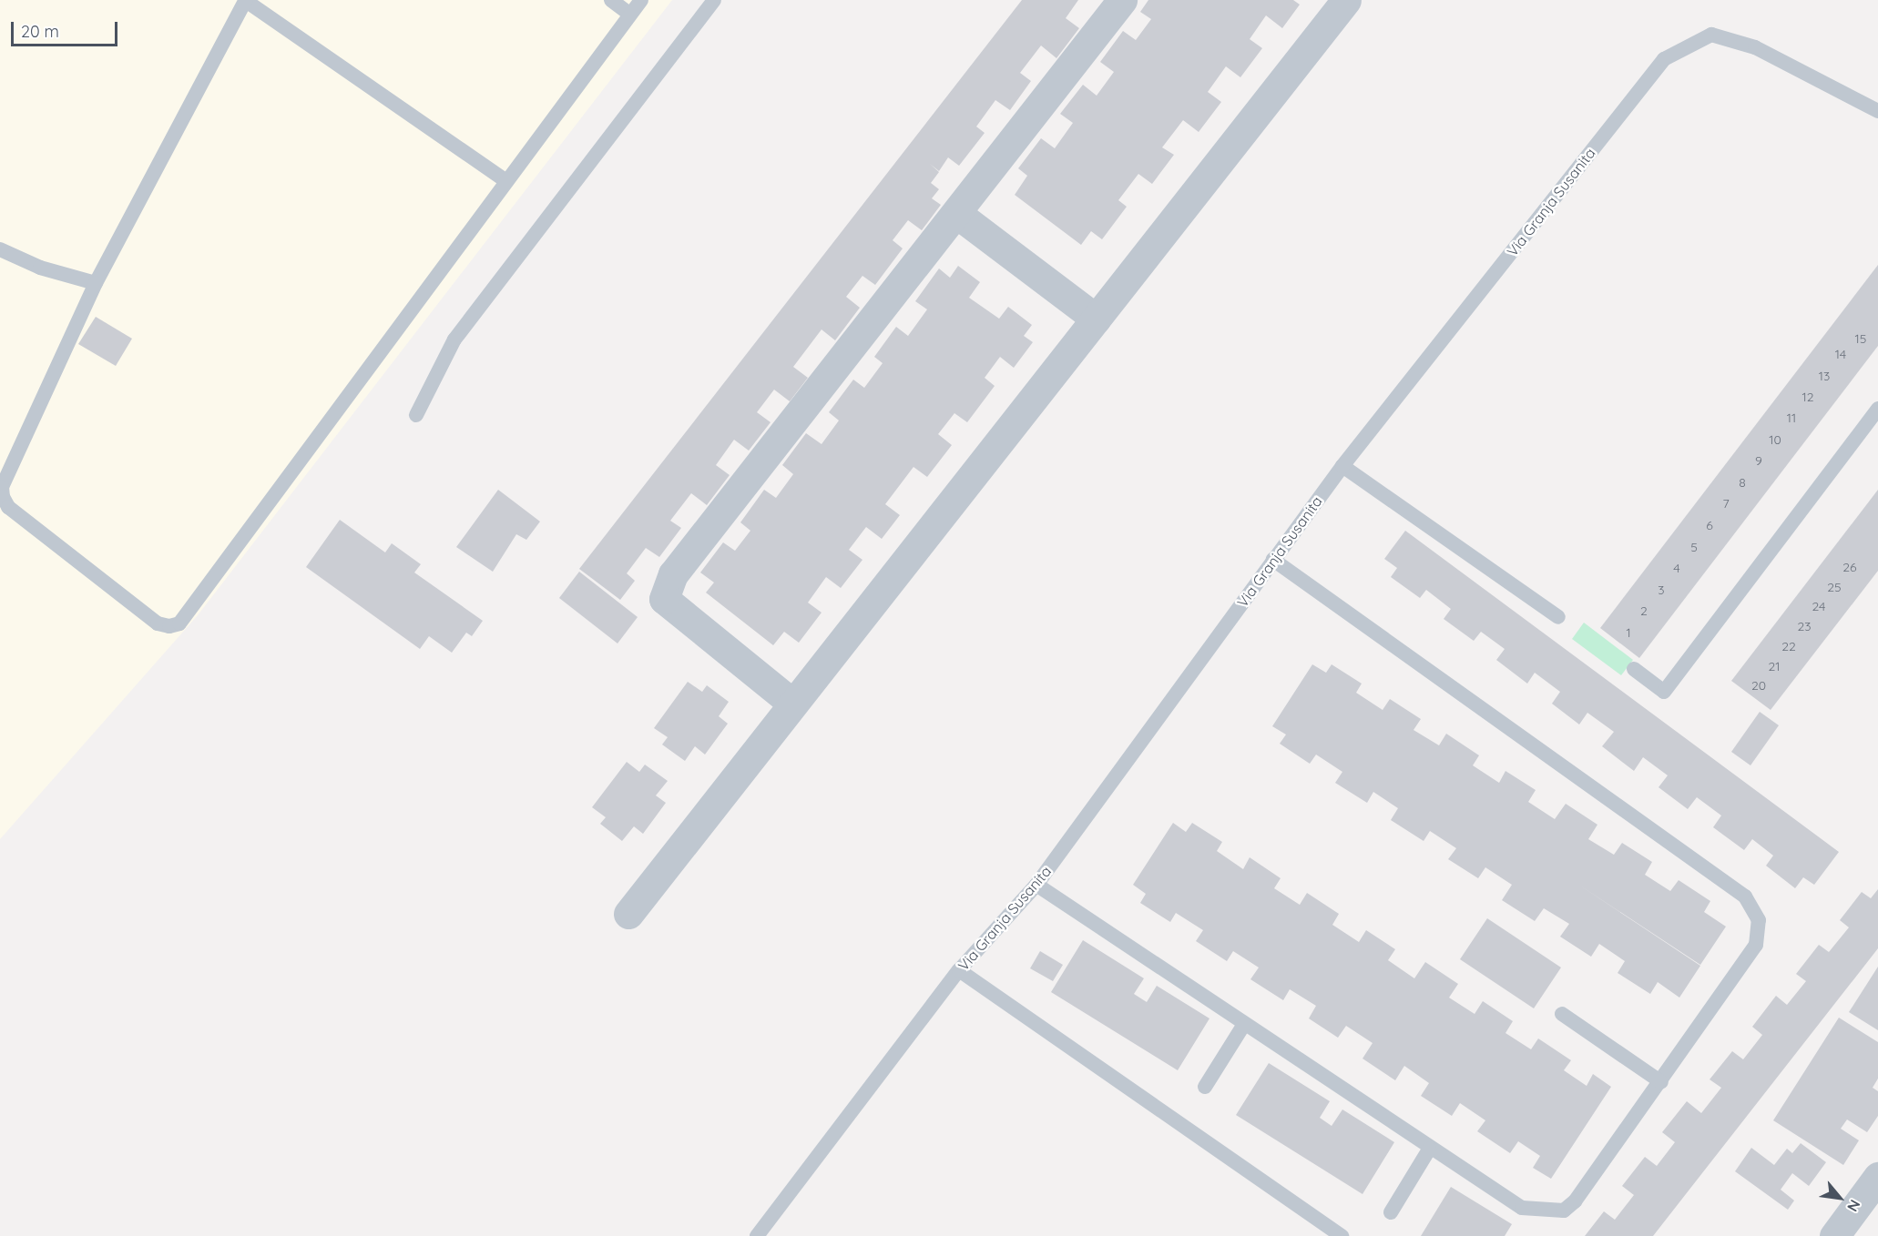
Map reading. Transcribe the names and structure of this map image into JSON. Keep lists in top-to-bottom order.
{
  "streets": {
    "lane": ["Via Granja Susanita"]
  },
  "house_numbers": [
    "15",
    "14",
    "13",
    "12",
    "11",
    "10",
    "9",
    "8",
    "7",
    "6",
    "5",
    "26",
    "4",
    "25",
    "3",
    "24",
    "2",
    "23",
    "1",
    "22",
    "21",
    "20"
  ],
  "scale_bar": "20 m",
  "north": "bottom right"
}
